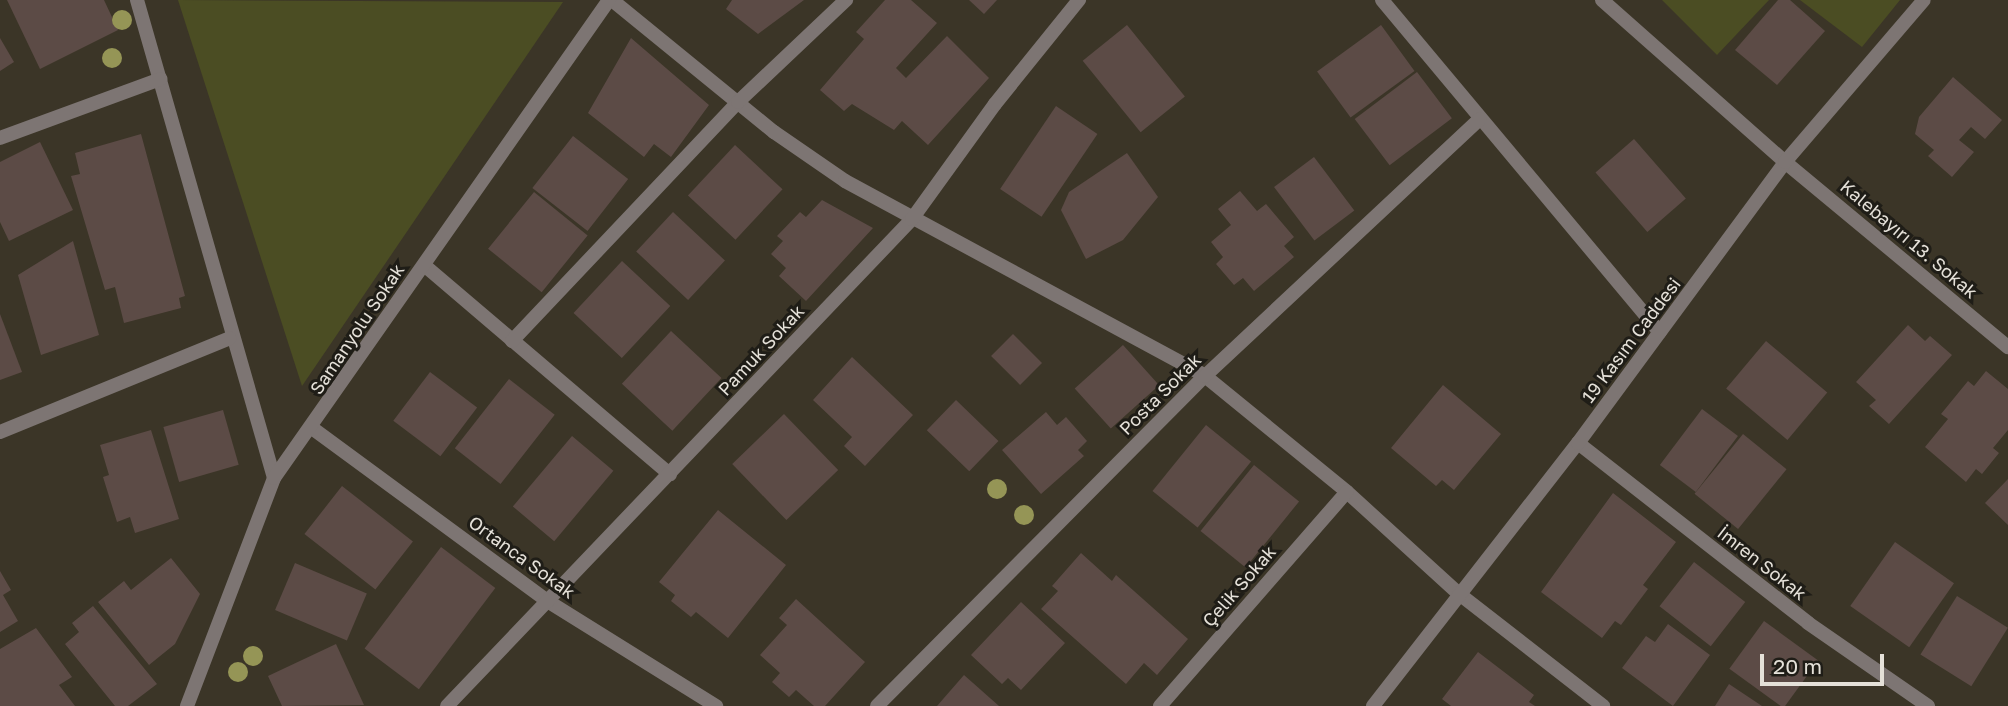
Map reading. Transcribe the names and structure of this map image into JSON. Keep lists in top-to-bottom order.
{
  "streets": {
    "street": [
      "Kalebayırı 13. Sokak",
      "Samanyolu Sokak",
      "19 Kasım Caddesi",
      "Pamuk Sokak",
      "Posta Sokak",
      "Ortanca Sokak",
      "İmren Sokak",
      "Çelik Sokak"
    ]
  },
  "crossings": [
    ["Kalebayırı 13. Sokak", "19 Kasım Caddesi"],
    ["Samanyolu Sokak", "Ortanca Sokak"],
    ["19 Kasım Caddesi", "İmren Sokak"],
    ["Pamuk Sokak", "Ortanca Sokak"]
  ],
  "scale_bar": "20 m"
}
